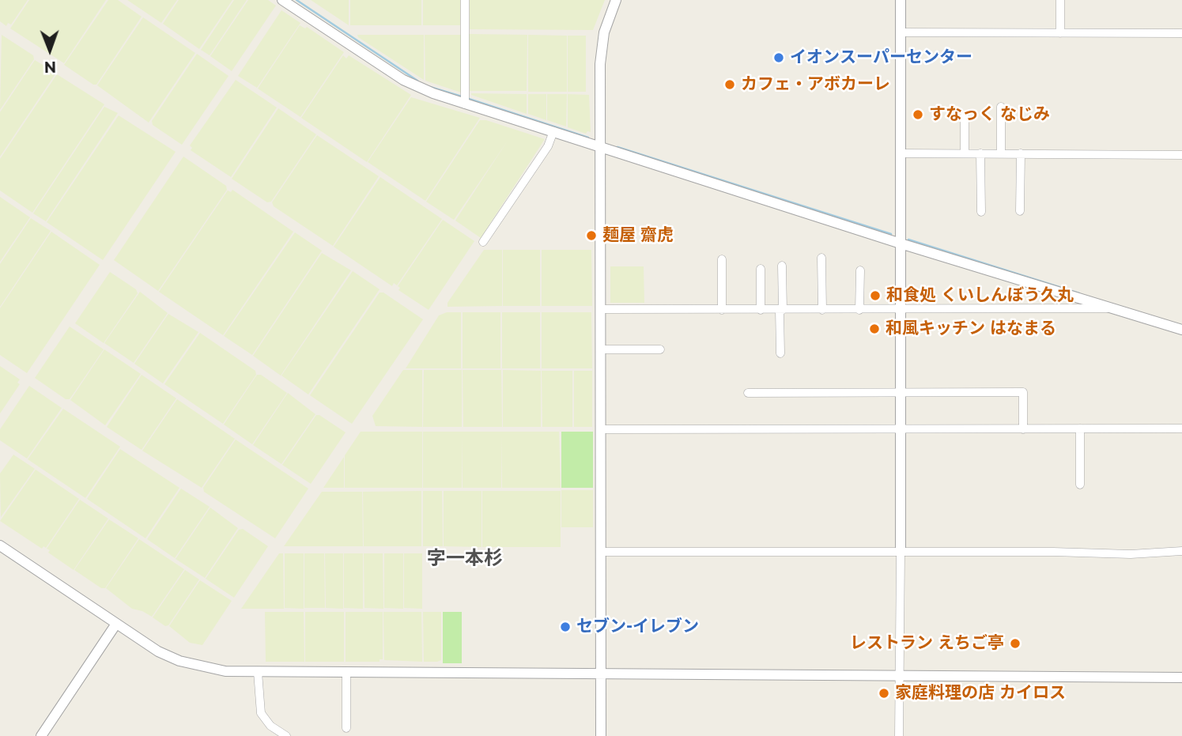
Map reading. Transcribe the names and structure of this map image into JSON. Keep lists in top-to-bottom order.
{
  "districts": ["字一本杉"],
  "places": [
    "イオンスーパーセンター",
    "カフェ・アボカーレ",
    "すなっく なじみ",
    "麺屋 齋虎",
    "和食処 くいしんぼう久丸",
    "和風キッチン はなまる",
    "セブン-イレブン",
    "レストラン えちご亭",
    "家庭料理の店 カイロス"
  ],
  "north": "bottom"
}
